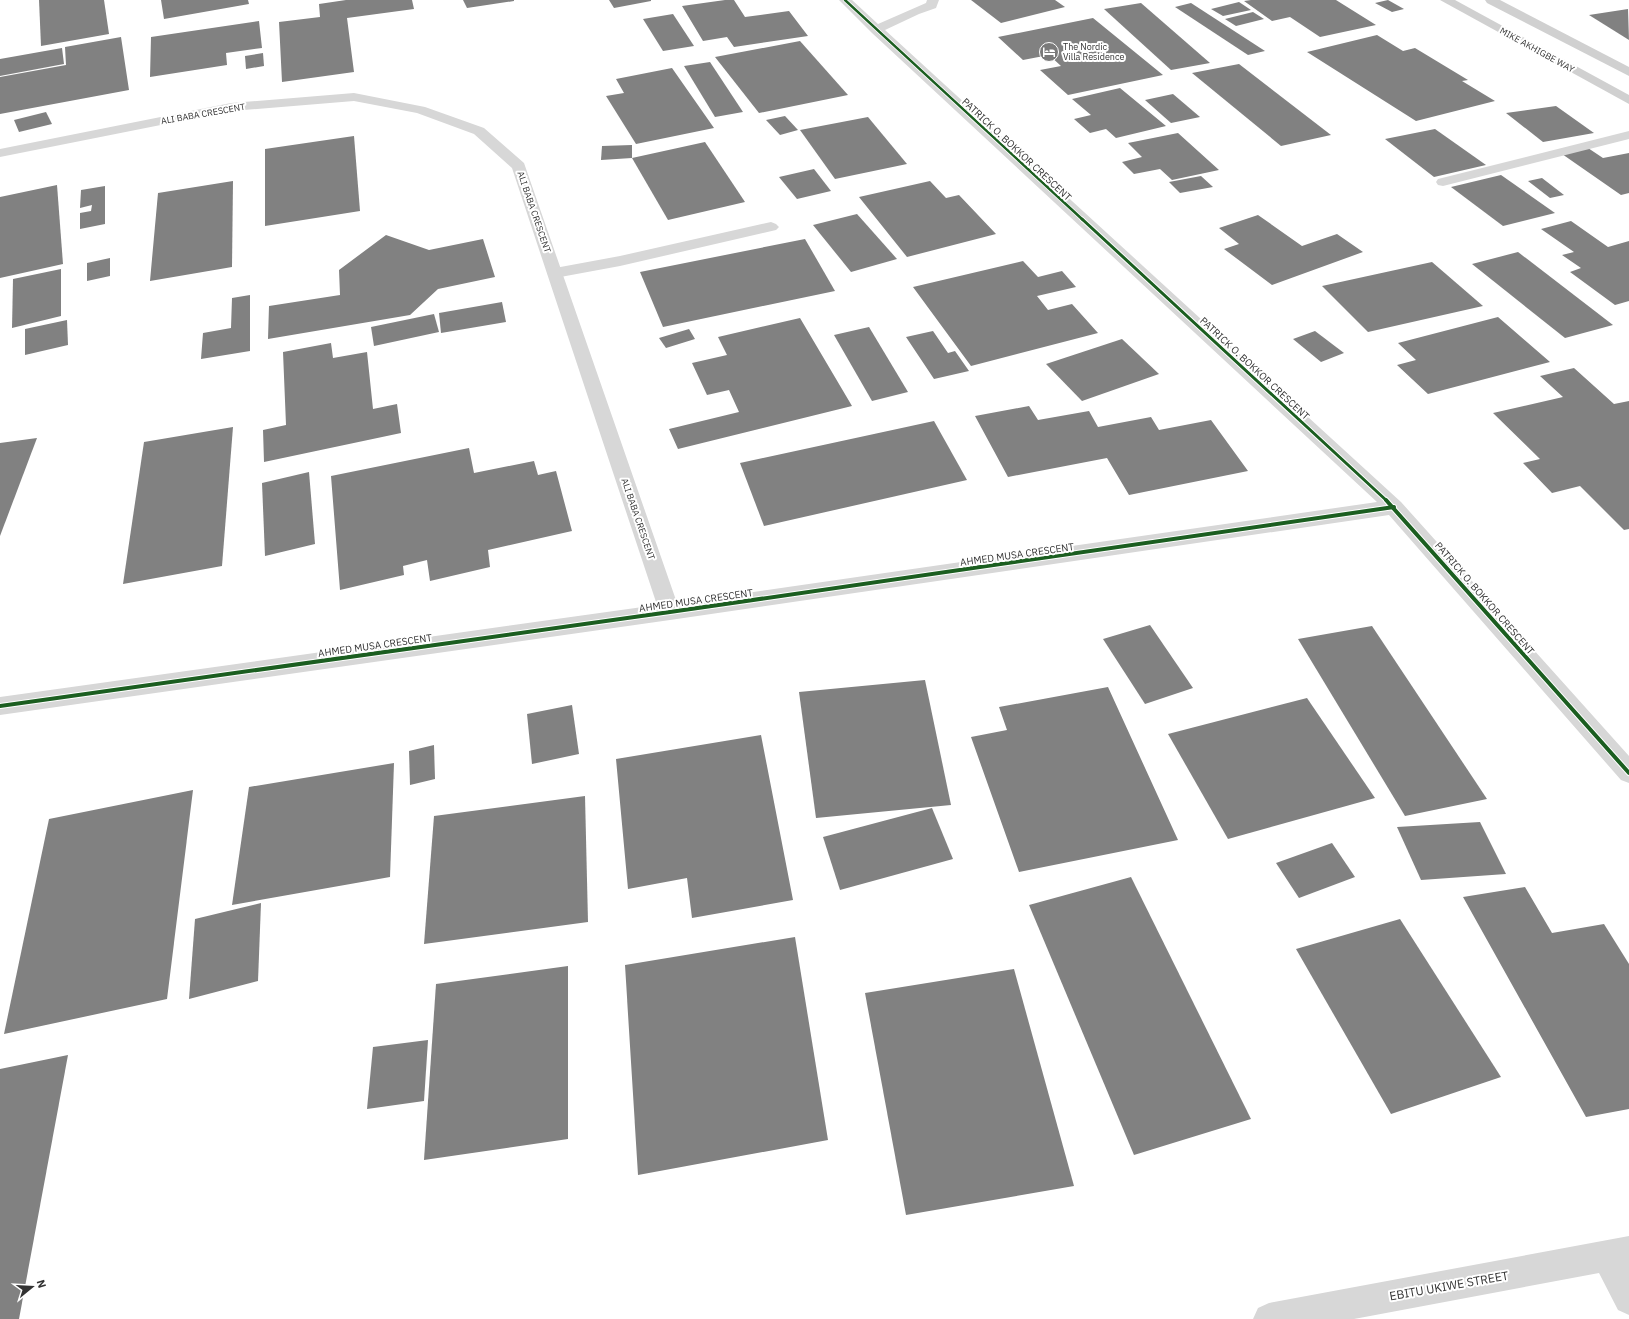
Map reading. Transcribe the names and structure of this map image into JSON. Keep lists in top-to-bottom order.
{
  "streets": {
    "street": [
      "MIKE AKHIGBE WAY",
      "ALI BABA CRESCENT",
      "PATRICK O. BOKKOR CRESCENT",
      "AHMED MUSA CRESCENT",
      "EBITU UKIWE STREET"
    ]
  },
  "crossings": [
    ["ALI BABA CRESCENT", "AHMED MUSA CRESCENT"],
    ["PATRICK O. BOKKOR CRESCENT", "AHMED MUSA CRESCENT"]
  ],
  "places": {
    "hotel": ["The Nordic Villa Residence"]
  },
  "north": "right"
}
